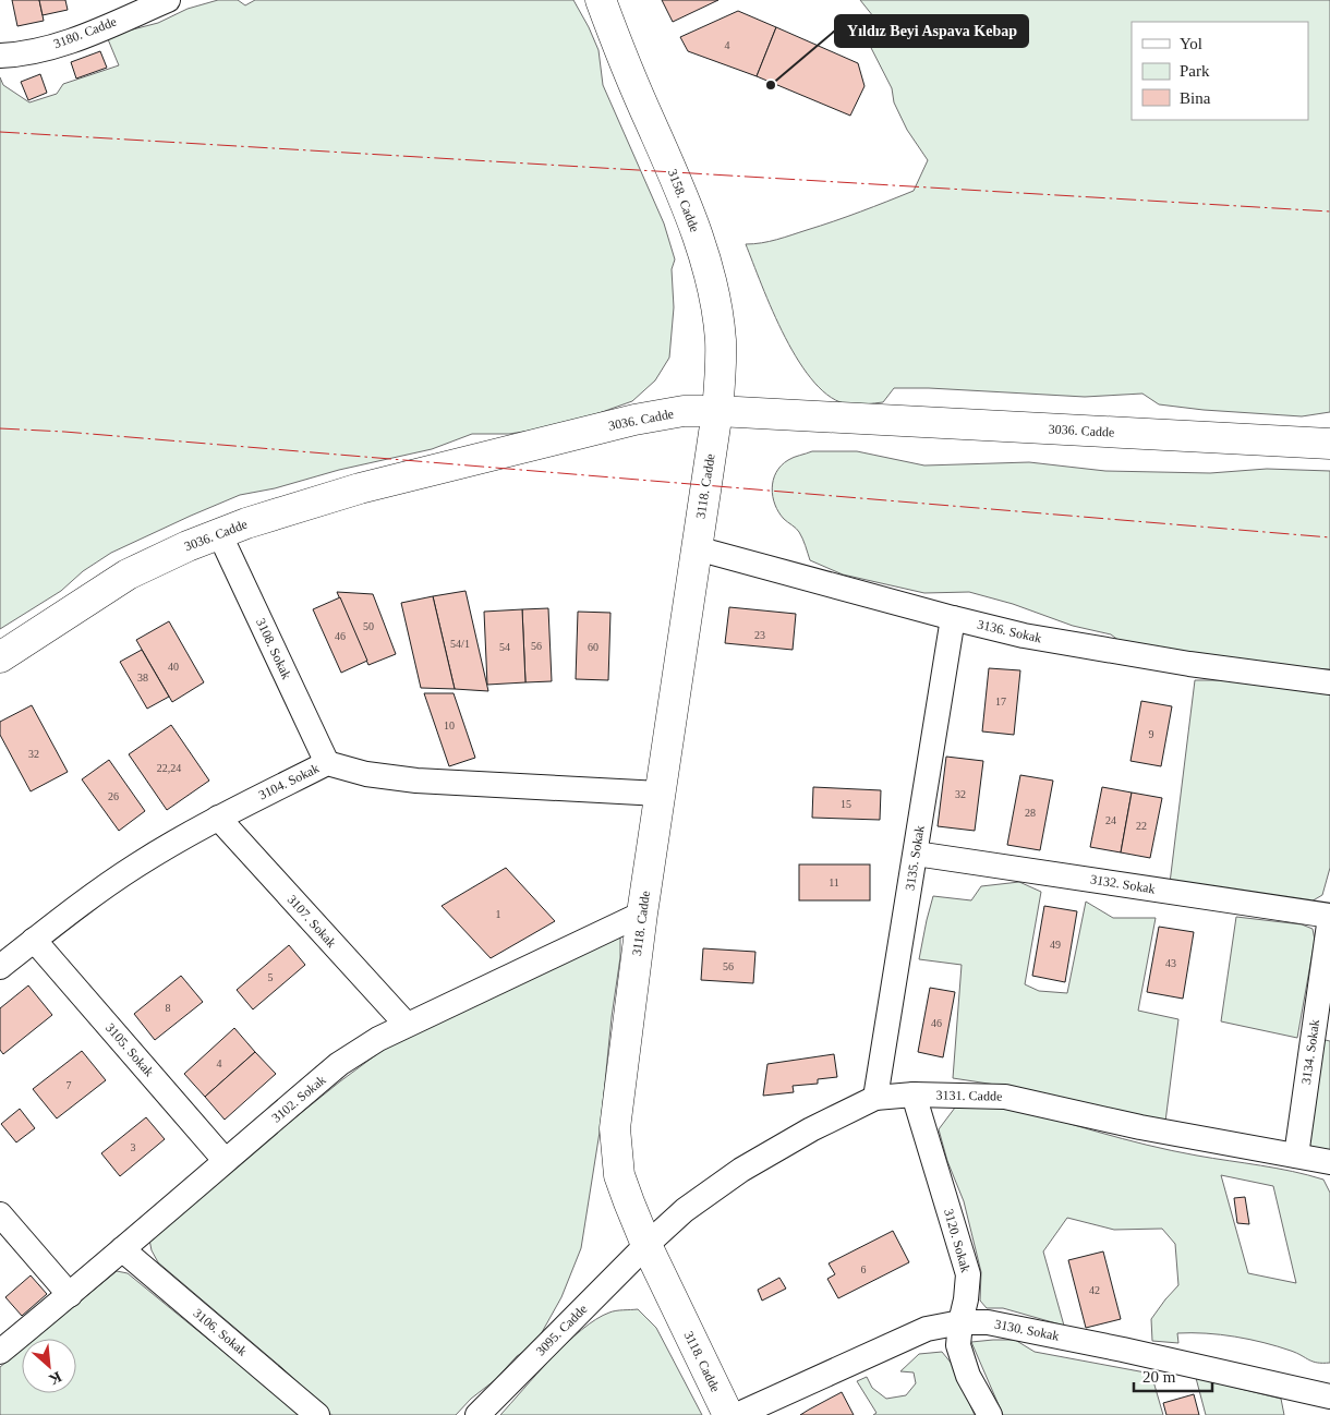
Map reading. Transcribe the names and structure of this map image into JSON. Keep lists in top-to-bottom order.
{
  "streets": {
    "street": [
      "3180. Cadde",
      "3158. Cadde",
      "3036. Cadde",
      "3118. Cadde",
      "3136. Sokak",
      "3108. Sokak",
      "3104. Sokak",
      "3135. Sokak",
      "3132. Sokak",
      "3107. Sokak",
      "3105. Sokak",
      "3134. Sokak",
      "3131. Cadde",
      "3102. Sokak",
      "3120. Sokak",
      "3095. Cadde",
      "3130. Sokak",
      "3106. Sokak"
    ]
  },
  "crossings": [
    ["3158. Cadde", "3036. Cadde"],
    ["3158. Cadde", "3118. Cadde"],
    ["3036. Cadde", "3118. Cadde"],
    ["3036. Cadde", "3108. Sokak"],
    ["3118. Cadde", "3136. Sokak"],
    ["3118. Cadde", "3104. Sokak"],
    ["3118. Cadde", "3131. Cadde"],
    ["3118. Cadde", "3102. Sokak"],
    ["3118. Cadde", "3095. Cadde"],
    ["3136. Sokak", "3135. Sokak"],
    ["3108. Sokak", "3104. Sokak"],
    ["3104. Sokak", "3107. Sokak"],
    ["3104. Sokak", "3105. Sokak"],
    ["3135. Sokak", "3132. Sokak"],
    ["3135. Sokak", "3131. Cadde"],
    ["3132. Sokak", "3134. Sokak"],
    ["3107. Sokak", "3102. Sokak"],
    ["3105. Sokak", "3102. Sokak"],
    ["3134. Sokak", "3131. Cadde"],
    ["3131. Cadde", "3120. Sokak"],
    ["3131. Cadde", "3095. Cadde"],
    ["3102. Sokak", "3106. Sokak"],
    ["3120. Sokak", "3130. Sokak"]
  ],
  "places": ["Yıldız Beyi Aspava Kebap"],
  "house_numbers": [
    "4",
    "50",
    "23",
    "46",
    "54/1",
    "56",
    "54",
    "60",
    "40",
    "38",
    "17",
    "10",
    "9",
    "32",
    "22,24",
    "32",
    "26",
    "15",
    "28",
    "24",
    "22",
    "11",
    "1",
    "49",
    "43",
    "56",
    "5",
    "8",
    "46",
    "4",
    "7",
    "3",
    "6",
    "42"
  ],
  "legend": ["Yol", "Park", "Bina"],
  "scale_bar": "20 m",
  "north": "bottom right"
}
